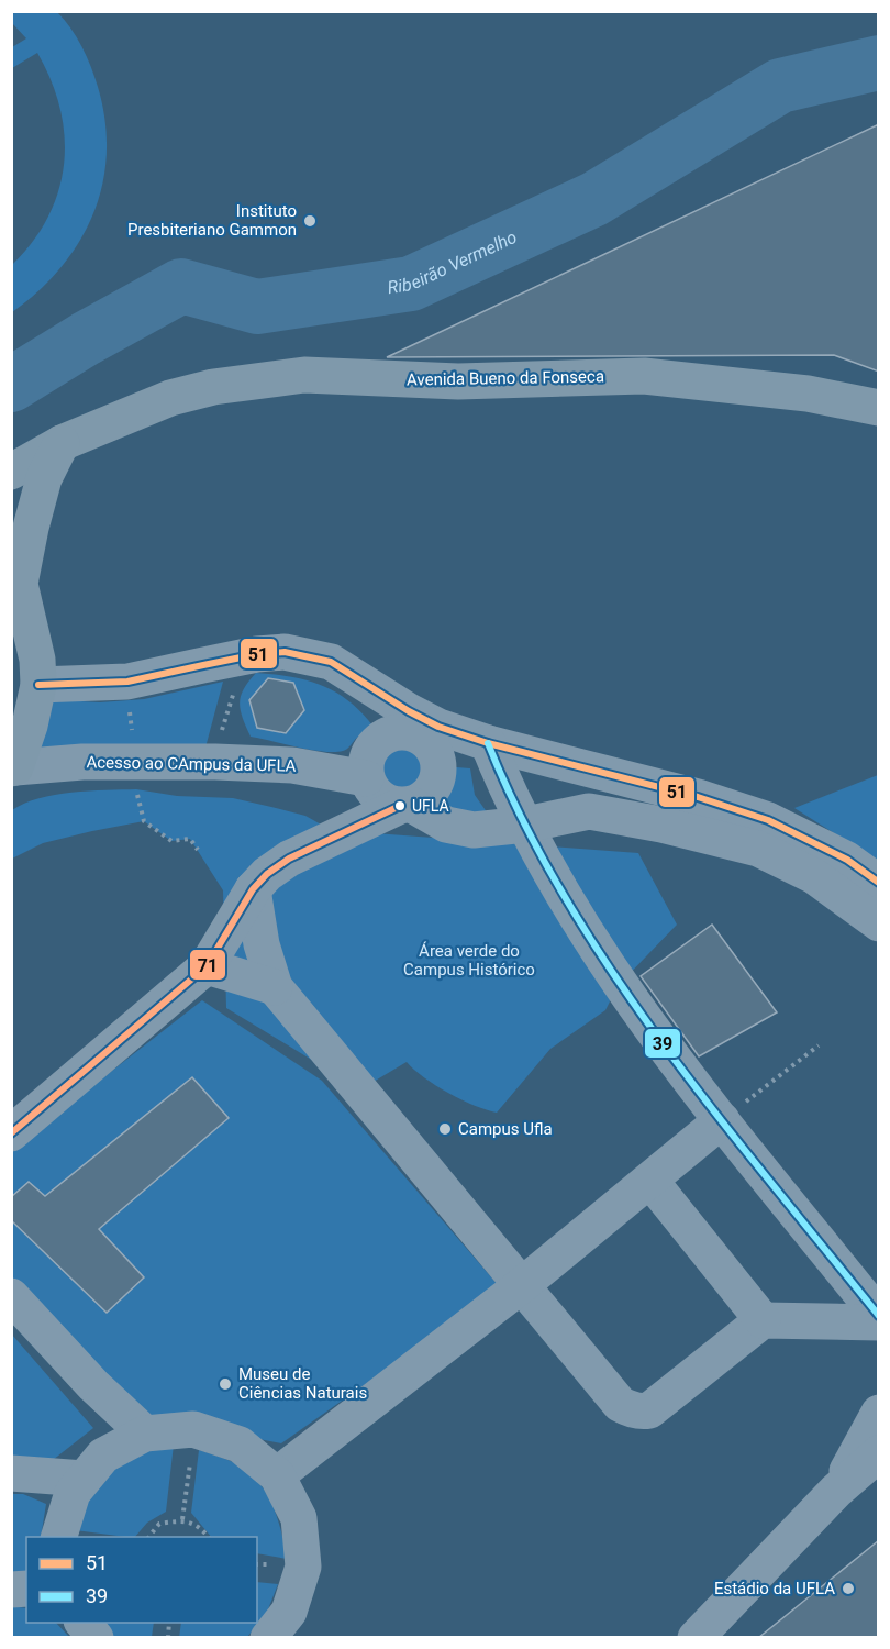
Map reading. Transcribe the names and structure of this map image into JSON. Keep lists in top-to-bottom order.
{
  "streets": {
    "main road": ["Avenida Bueno da Fonseca"],
    "street": ["Acesso ao CAmpus da UFLA"]
  },
  "water": ["Ribeirão Vermelho"],
  "parks": ["Área verde do Campus Histórico"],
  "places": [
    "Instituto Presbiteriano Gammon",
    "UFLA",
    "Campus Ufla",
    "Museu de Ciências Naturais",
    "Estádio da UFLA"
  ],
  "lines": ["transit line 51", "transit line 39", "transit line 71"],
  "legend": ["51", "39"]
}
